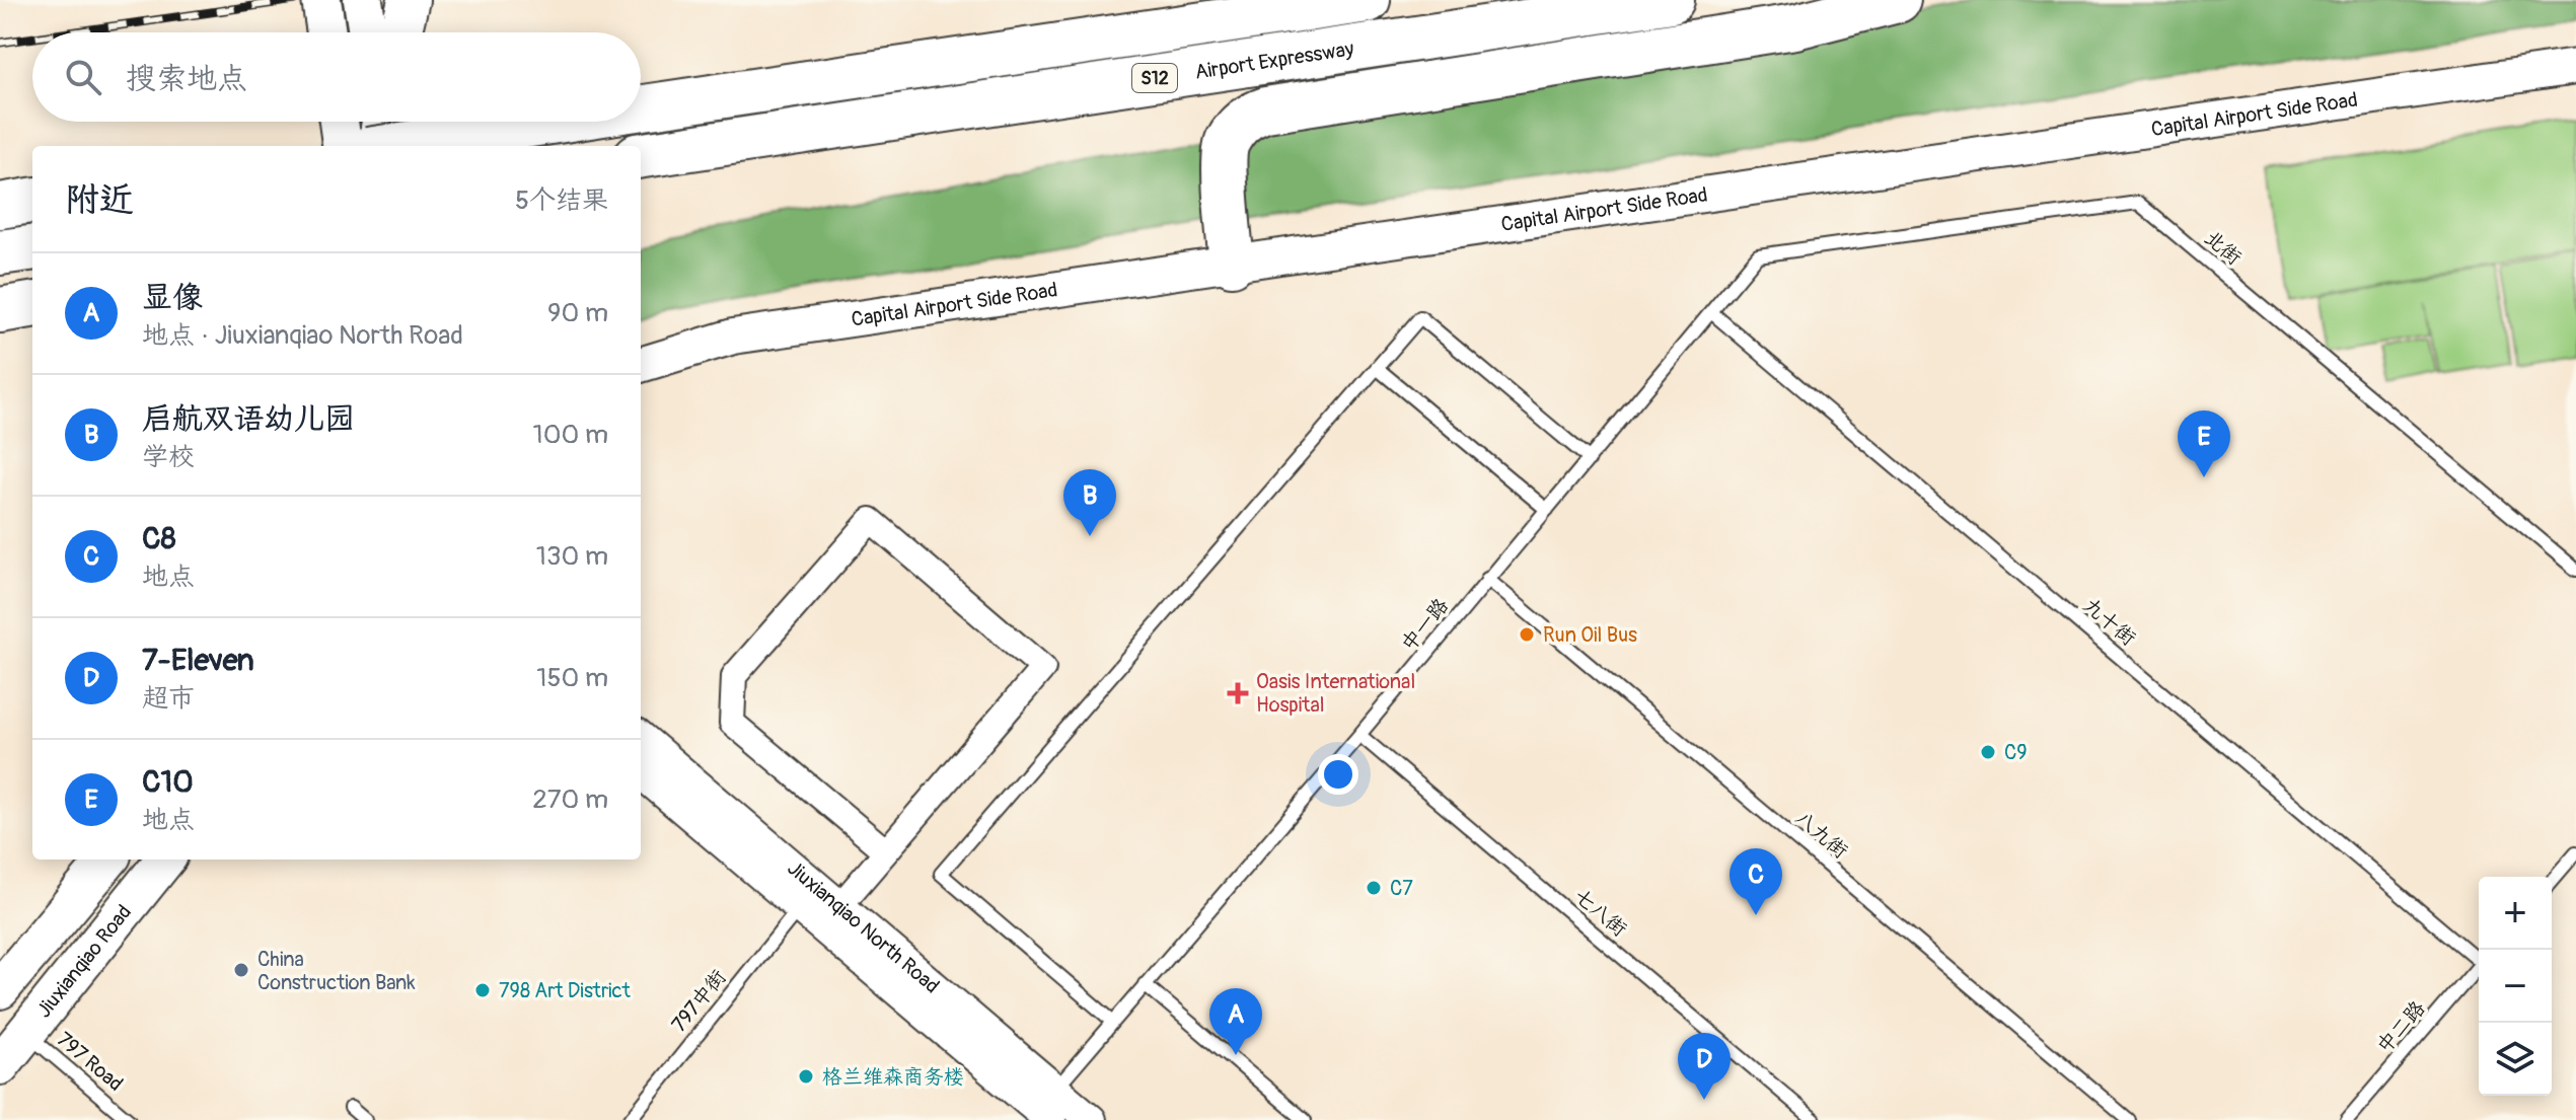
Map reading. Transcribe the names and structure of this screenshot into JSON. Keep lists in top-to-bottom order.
{
  "streets": {
    "highway": ["Airport Expressway", "S12"],
    "main road": ["Capital Airport Side Road", "Jiuxianqiao Road"],
    "street": ["Jiuxianqiao North Road"],
    "lane": [
      "北街",
      "九十街",
      "中一路",
      "八九街",
      "七八街",
      "797中街",
      "中二路",
      "797 Road"
    ]
  },
  "crossings": [
    ["北街", "中一路"],
    ["九十街", "中一路"],
    ["中一路", "八九街"],
    ["中一路", "七八街"],
    ["中一路", "Jiuxianqiao North Road"],
    ["Jiuxianqiao North Road", "797中街"],
    ["Jiuxianqiao Road", "797 Road"]
  ],
  "places": {
    "other": [
      "Run Oil Bus",
      "C9",
      "C7",
      "China Construction Bank",
      "798 Art District",
      "格兰维森商务楼"
    ],
    "health": ["Oasis International Hospital"]
  },
  "page": {
    "search": "搜索地点",
    "heading": ["附近", "5个结果"],
    "list": [
      {
        "mark": "A",
        "name": "显像",
        "note": "地点 · Jiuxianqiao North Road",
        "value": "90 m"
      },
      {
        "mark": "B",
        "name": "启航双语幼儿园",
        "note": "学校",
        "value": "100 m"
      },
      {
        "mark": "C",
        "name": "C8",
        "note": "地点",
        "value": "130 m"
      },
      {
        "mark": "D",
        "name": "7-Eleven",
        "note": "超市",
        "value": "150 m"
      },
      {
        "mark": "E",
        "name": "C10",
        "note": "地点",
        "value": "270 m"
      }
    ],
    "pins": [
      "E",
      "B",
      "C",
      "A",
      "D"
    ],
    "map_buttons": ["+", "−"]
  }
}
